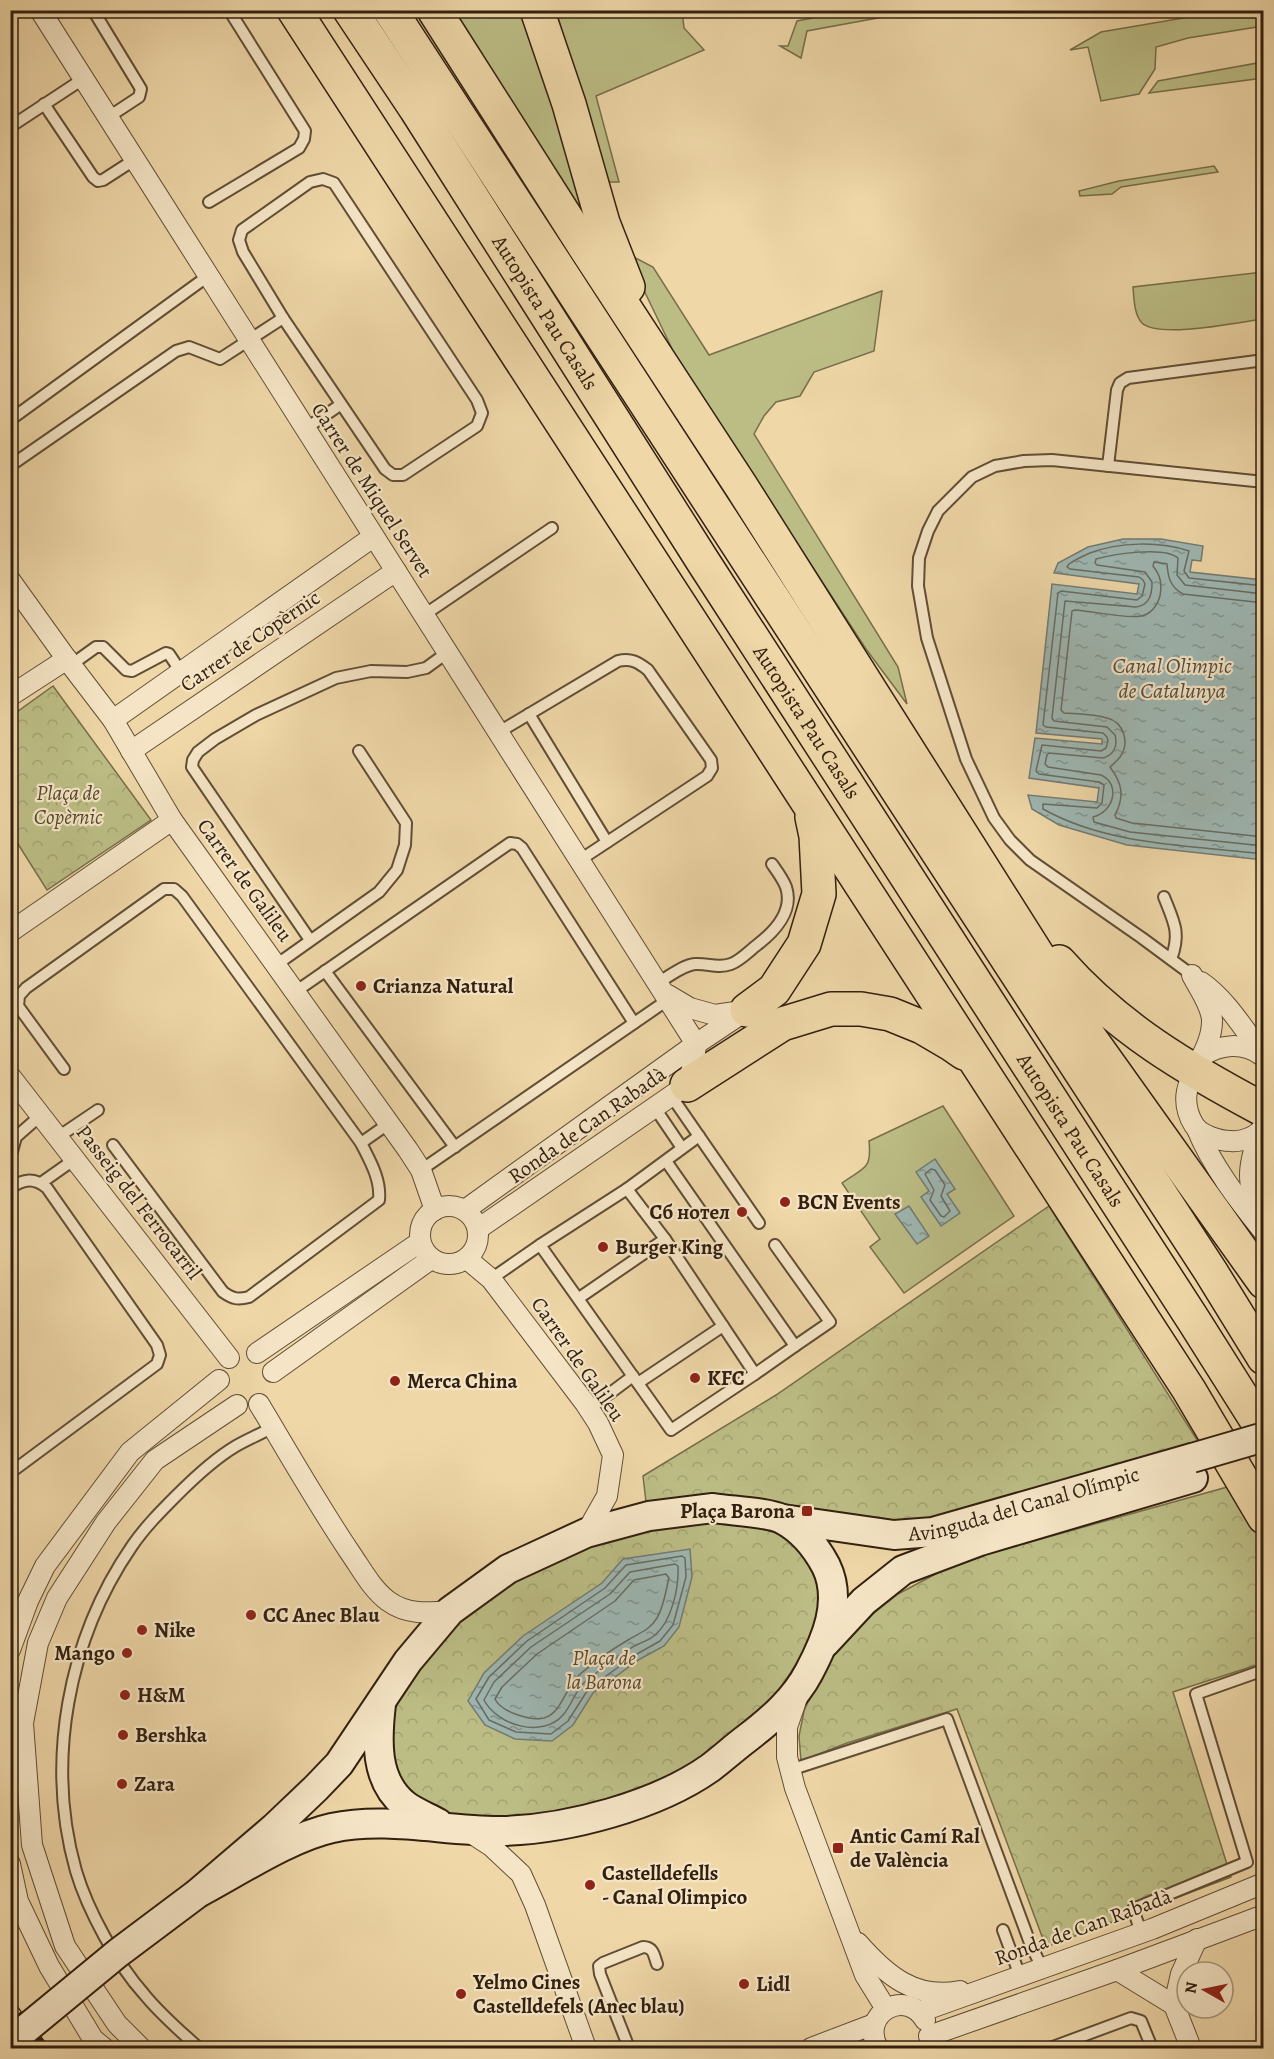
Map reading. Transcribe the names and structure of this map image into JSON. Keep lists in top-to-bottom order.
{
  "streets": {
    "highway": ["Autopista Pau Casals"],
    "street": [
      "Carrer de Miquel Servet",
      "Carrer de Copèrnic",
      "Carrer de Galileu",
      "Ronda de Can Rabadà",
      "Passeig del Ferrocarril",
      "Avinguda del Canal Olímpic"
    ]
  },
  "crossings": [
    ["Carrer de Miquel Servet", "Carrer de Copèrnic"],
    ["Carrer de Miquel Servet", "Ronda de Can Rabadà"],
    ["Carrer de Copèrnic", "Carrer de Galileu"],
    ["Carrer de Galileu", "Ronda de Can Rabadà"]
  ],
  "water": ["Canal Olimpic de Catalunya"],
  "parks": ["Plaça de Copèrnic", "Plaça de la Barona"],
  "places": {
    "other": [
      "Crianza Natural",
      "BCN Events",
      "Сб нотел",
      "Burger King",
      "KFC",
      "Merca China",
      "CC Anec Blau",
      "Nike",
      "Mango",
      "H&M",
      "Bershka",
      "Zara",
      "Castelldefells - Canal Olimpico",
      "Lidl",
      "Yelmo Cines Castelldefels (Anec blau)"
    ],
    "transit": ["Plaça Barona", "Antic Camí Ral de València"]
  },
  "north": "left"
}
